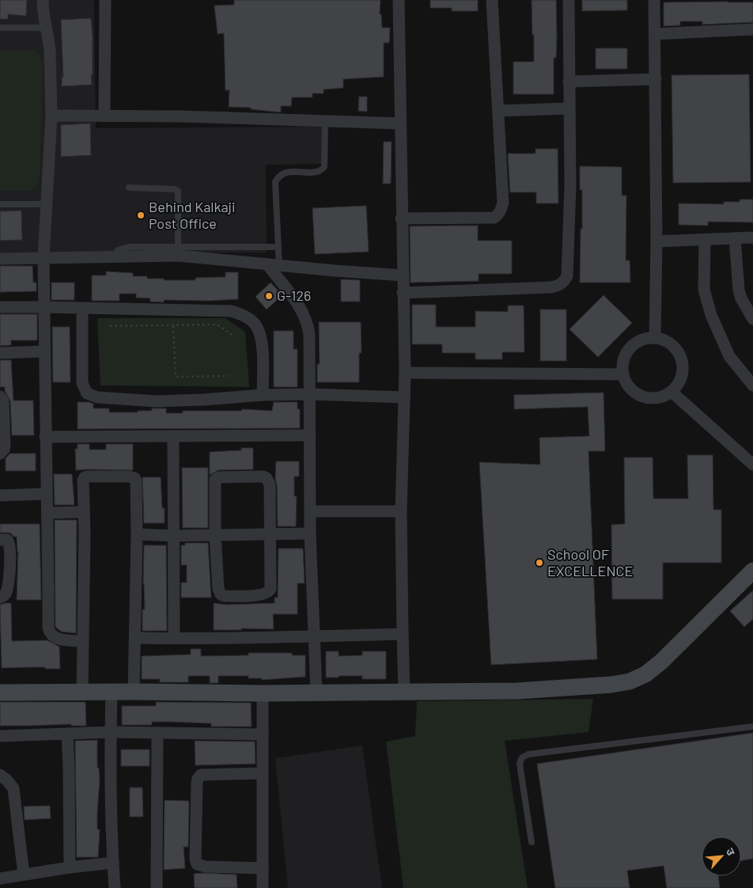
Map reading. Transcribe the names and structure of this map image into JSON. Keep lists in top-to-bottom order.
{
  "places": ["Behind Kalkaji Post Office", "G-126", "School OF EXCELLENCE"],
  "north": "top right"
}
